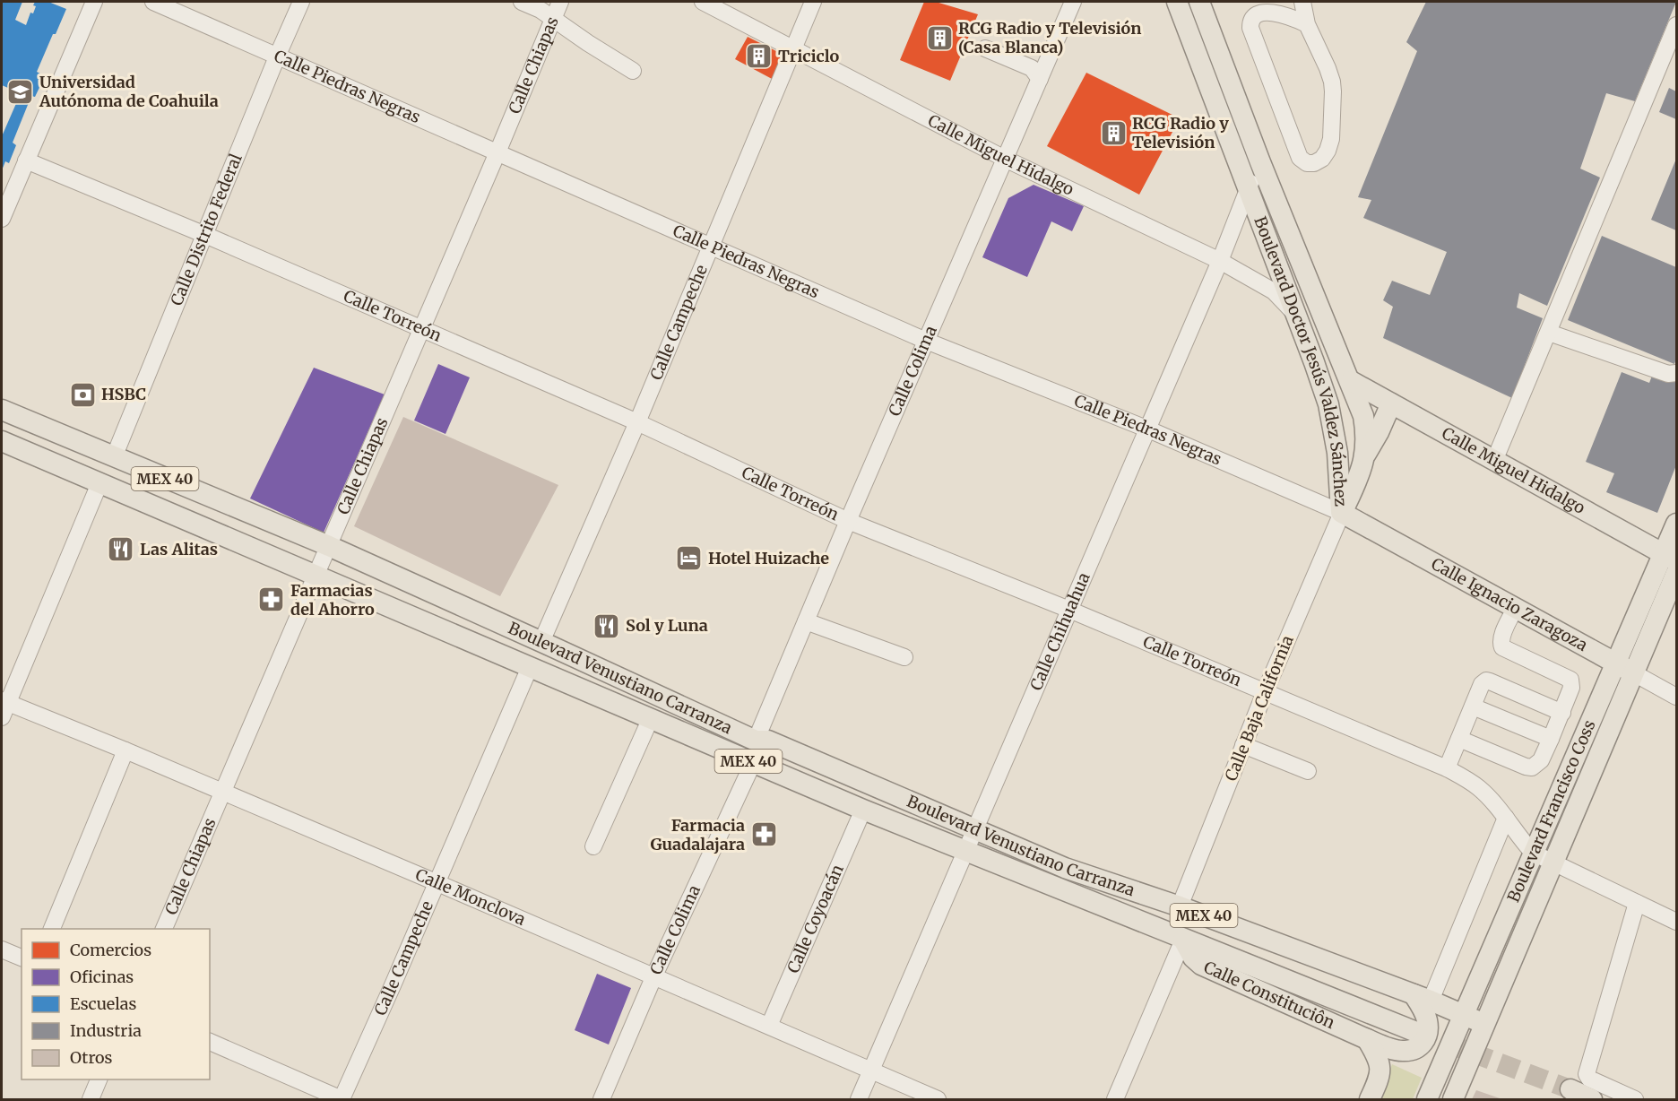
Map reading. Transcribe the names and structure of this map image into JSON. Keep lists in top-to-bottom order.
{
  "streets": {
    "main road": [
      "Calle Miguel Hidalgo",
      "Boulevard Doctor Jesús Valdez Sánchez",
      "MEX 40",
      "Calle Ignacio Zaragoza",
      "Boulevard Venustiano Carranza",
      "Boulevard Francisco Coss",
      "Calle Constituciôn"
    ],
    "street": [
      "Calle Chiapas",
      "Calle Piedras Negras",
      "Calle Distrito Federal",
      "Calle Torreón",
      "Calle Campeche",
      "Calle Colima",
      "Calle Chihuahua",
      "Calle Baja California",
      "Calle Monclova",
      "Calle Coyoacán"
    ]
  },
  "crossings": [
    ["Calle Chiapas", "Calle Piedras Negras"],
    ["Calle Chiapas", "Calle Torreón"],
    ["Calle Chiapas", "Boulevard Venustiano Carranza"],
    ["Calle Chiapas", "Calle Monclova"],
    ["Calle Piedras Negras", "Calle Distrito Federal"],
    ["Calle Piedras Negras", "Calle Campeche"],
    ["Calle Piedras Negras", "Boulevard Doctor Jesús Valdez Sánchez"],
    ["Calle Piedras Negras", "Calle Colima"],
    ["Calle Piedras Negras", "Calle Ignacio Zaragoza"],
    ["Calle Piedras Negras", "Calle Chihuahua"],
    ["Calle Piedras Negras", "Calle Baja California"],
    ["Calle Miguel Hidalgo", "Calle Campeche"],
    ["Calle Miguel Hidalgo", "Boulevard Doctor Jesús Valdez Sánchez"],
    ["Calle Miguel Hidalgo", "Calle Colima"],
    ["Calle Miguel Hidalgo", "Calle Chihuahua"],
    ["Calle Miguel Hidalgo", "Boulevard Francisco Coss"],
    ["Calle Distrito Federal", "Calle Torreón"],
    ["Calle Distrito Federal", "Boulevard Venustiano Carranza"],
    ["Calle Torreón", "Calle Campeche"],
    ["Calle Torreón", "Calle Colima"],
    ["Calle Torreón", "Calle Chihuahua"],
    ["Calle Torreón", "Calle Baja California"],
    ["Calle Torreón", "Boulevard Francisco Coss"],
    ["Calle Campeche", "Boulevard Venustiano Carranza"],
    ["Calle Campeche", "Calle Monclova"],
    ["Boulevard Doctor Jesús Valdez Sánchez", "Calle Ignacio Zaragoza"],
    ["Boulevard Doctor Jesús Valdez Sánchez", "Calle Chihuahua"],
    ["Boulevard Doctor Jesús Valdez Sánchez", "Calle Baja California"],
    ["Calle Colima", "Boulevard Venustiano Carranza"],
    ["Calle Colima", "Calle Monclova"],
    ["Calle Ignacio Zaragoza", "Calle Baja California"],
    ["Calle Ignacio Zaragoza", "Boulevard Francisco Coss"],
    ["Calle Chihuahua", "Boulevard Venustiano Carranza"],
    ["Calle Chihuahua", "Calle Monclova"],
    ["Boulevard Venustiano Carranza", "Calle Baja California"],
    ["Boulevard Venustiano Carranza", "Boulevard Francisco Coss"],
    ["Boulevard Venustiano Carranza", "Calle Coyoacán"],
    ["Boulevard Venustiano Carranza", "Calle Constituciôn"],
    ["Calle Monclova", "Calle Coyoacán"]
  ],
  "places": {
    "building": ["RCG Radio y Televisión (Casa Blanca)", "Triciclo", "RCG Radio y Televisión"],
    "school or university": ["Universidad Autónoma de Coahuila"],
    "bank": ["HSBC"],
    "restaurant": ["Las Alitas", "Sol y Luna"],
    "hotel": ["Hotel Huizache"],
    "pharmacy": ["Farmacias del Ahorro", "Farmacia Guadalajara"]
  },
  "legend": [
    "Comercios",
    "Oficinas",
    "Escuelas",
    "Industria",
    "Otros"
  ]
}
